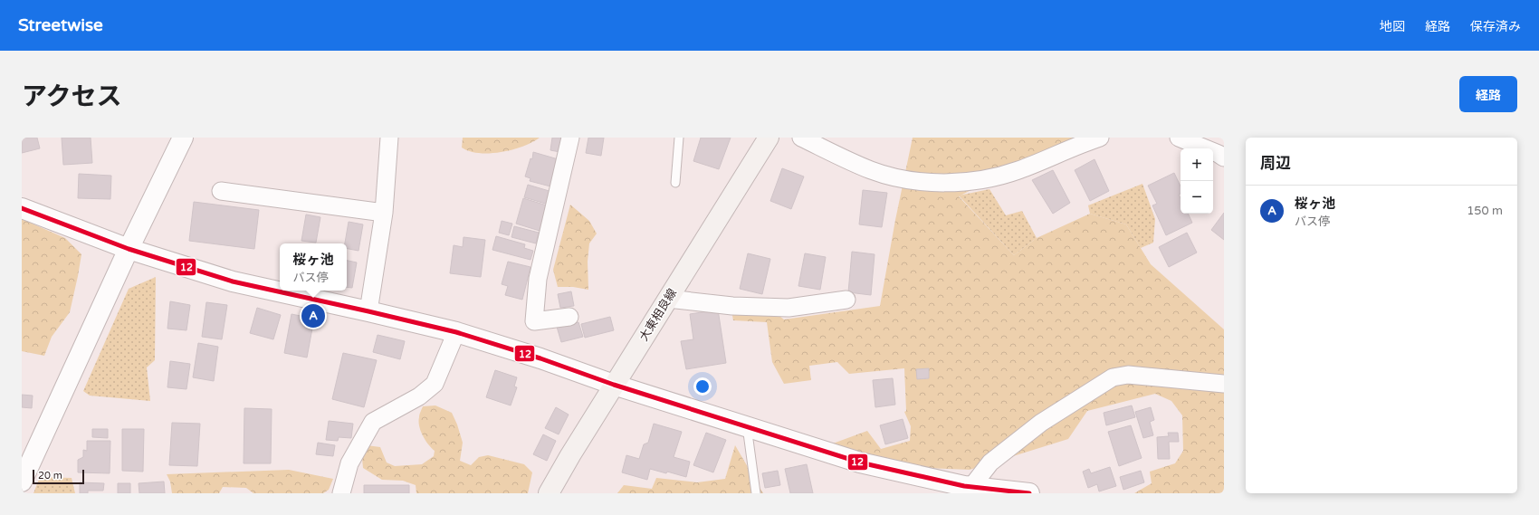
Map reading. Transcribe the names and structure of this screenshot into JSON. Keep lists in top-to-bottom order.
{
  "streets": {
    "main road": ["大東相良線"]
  },
  "lines": ["transit line 12"],
  "scale_bar": "20 m",
  "page": {
    "header": "Streetwise",
    "nav": ["地図", "経路", "保存済み"],
    "title": "アクセス",
    "buttons": "経路",
    "heading": "周辺",
    "map_buttons": ["+", "−"],
    "list": [
      {
        "mark": "A",
        "name": "桜ヶ池",
        "note": "バス停",
        "value": "150 m"
      }
    ],
    "popup": ["桜ヶ池", "バス停"],
    "pins": "A",
    "scale": "20 m"
  }
}
